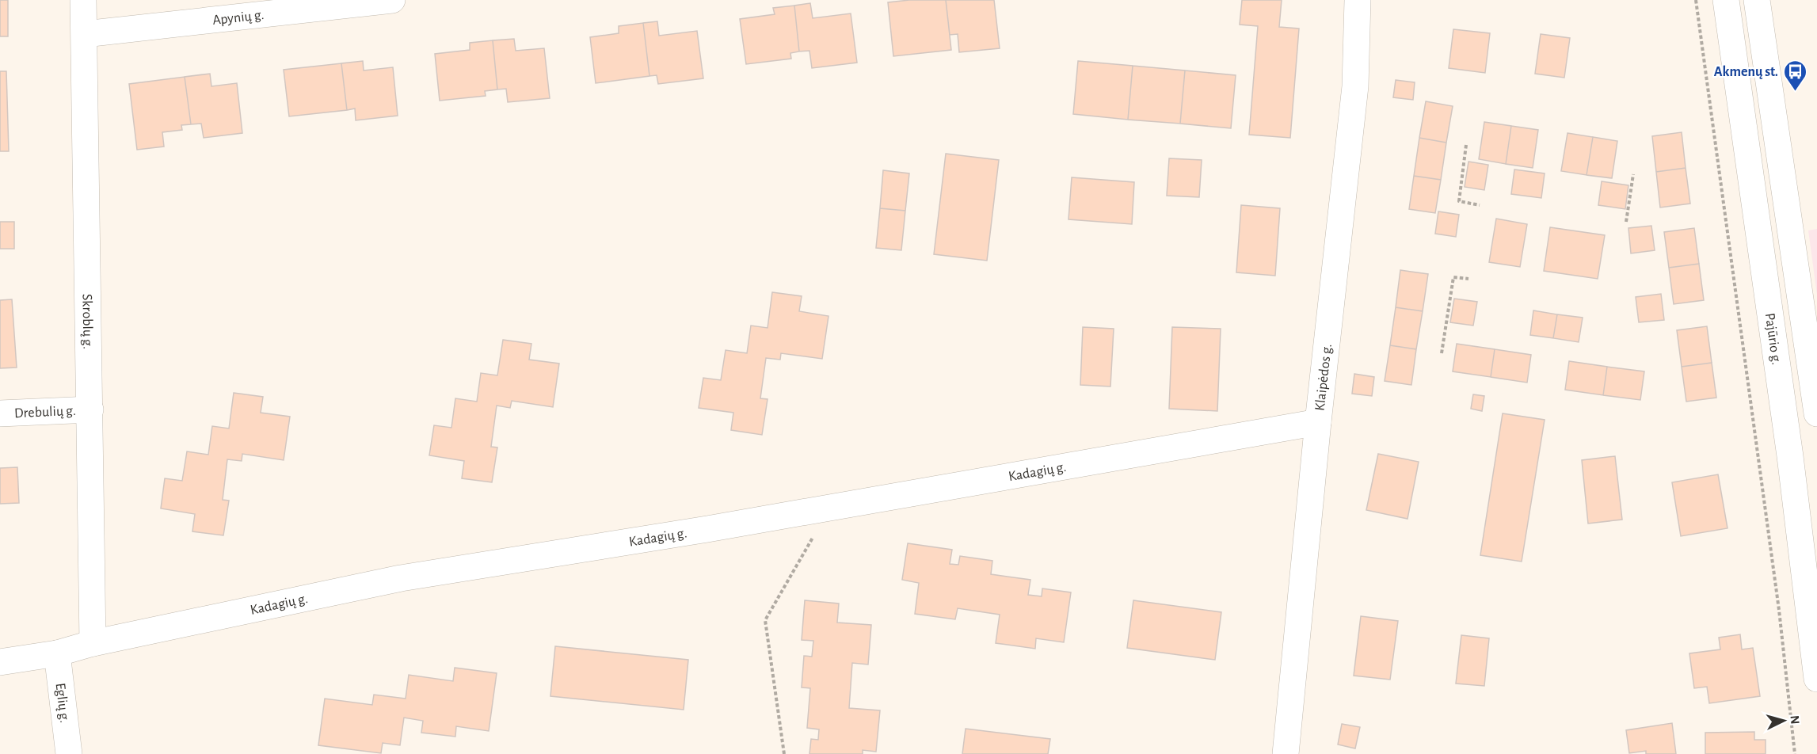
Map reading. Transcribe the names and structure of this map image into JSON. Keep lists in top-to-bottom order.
{
  "streets": {
    "street": [
      "Apynių g.",
      "Skroblų g.",
      "Pajūrio g.",
      "Klaipėdos g.",
      "Drebulių g.",
      "Kadagių g.",
      "Eglių g."
    ]
  },
  "crossings": [
    ["Apynių g.", "Skroblų g."],
    ["Skroblų g.", "Drebulių g."],
    ["Skroblų g.", "Kadagių g."],
    ["Klaipėdos g.", "Kadagių g."],
    ["Kadagių g.", "Eglių g."]
  ],
  "places": {
    "bus stop": ["Akmenų st."]
  },
  "north": "right"
}
